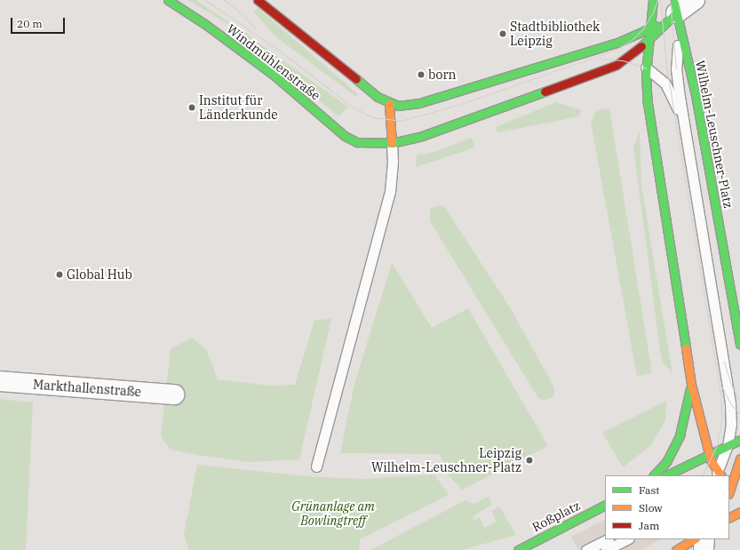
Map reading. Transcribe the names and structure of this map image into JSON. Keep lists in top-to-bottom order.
{
  "streets": {
    "main road": ["Windmühlenstraße", "Wilhelm-Leuschner-Platz", "Roßplatz"],
    "street": ["Markthallenstraße"]
  },
  "parks": ["Grünanlage am Bowlingtreff"],
  "places": [
    "Stadtbibliothek Leipzig",
    "born",
    "Institut für Länderkunde",
    "Global Hub",
    "Leipzig Wilhelm-Leuschner-Platz"
  ],
  "legend": ["Fast", "Slow", "Jam"],
  "scale_bar": "20 m"
}
